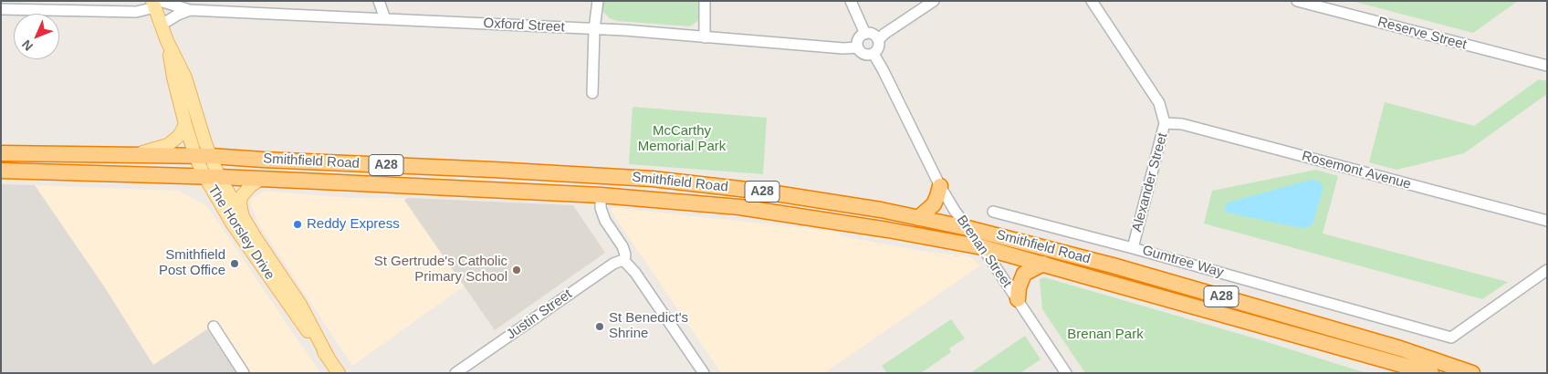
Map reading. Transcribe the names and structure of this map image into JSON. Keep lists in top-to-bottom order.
{
  "streets": {
    "highway": ["Smithfield Road", "A28"],
    "main road": ["The Horsley Drive"],
    "street": [
      "Oxford Street",
      "Reserve Street",
      "Rosemont Avenue",
      "Alexander Street",
      "Brenan Street",
      "Gumtree Way",
      "Justin Street"
    ]
  },
  "crossings": [
    ["Oxford Street", "The Horsley Drive"],
    ["Oxford Street", "Brenan Street"],
    ["Smithfield Road", "The Horsley Drive"],
    ["Smithfield Road", "Brenan Street"],
    ["Rosemont Avenue", "Alexander Street"],
    ["Alexander Street", "Gumtree Way"]
  ],
  "parks": ["McCarthy Memorial Park", "Brenan Park"],
  "places": [
    "Reddy Express",
    "Smithfield Post Office",
    "St Gertrude's Catholic Primary School",
    "St Benedict's Shrine"
  ],
  "north": "bottom left"
}
